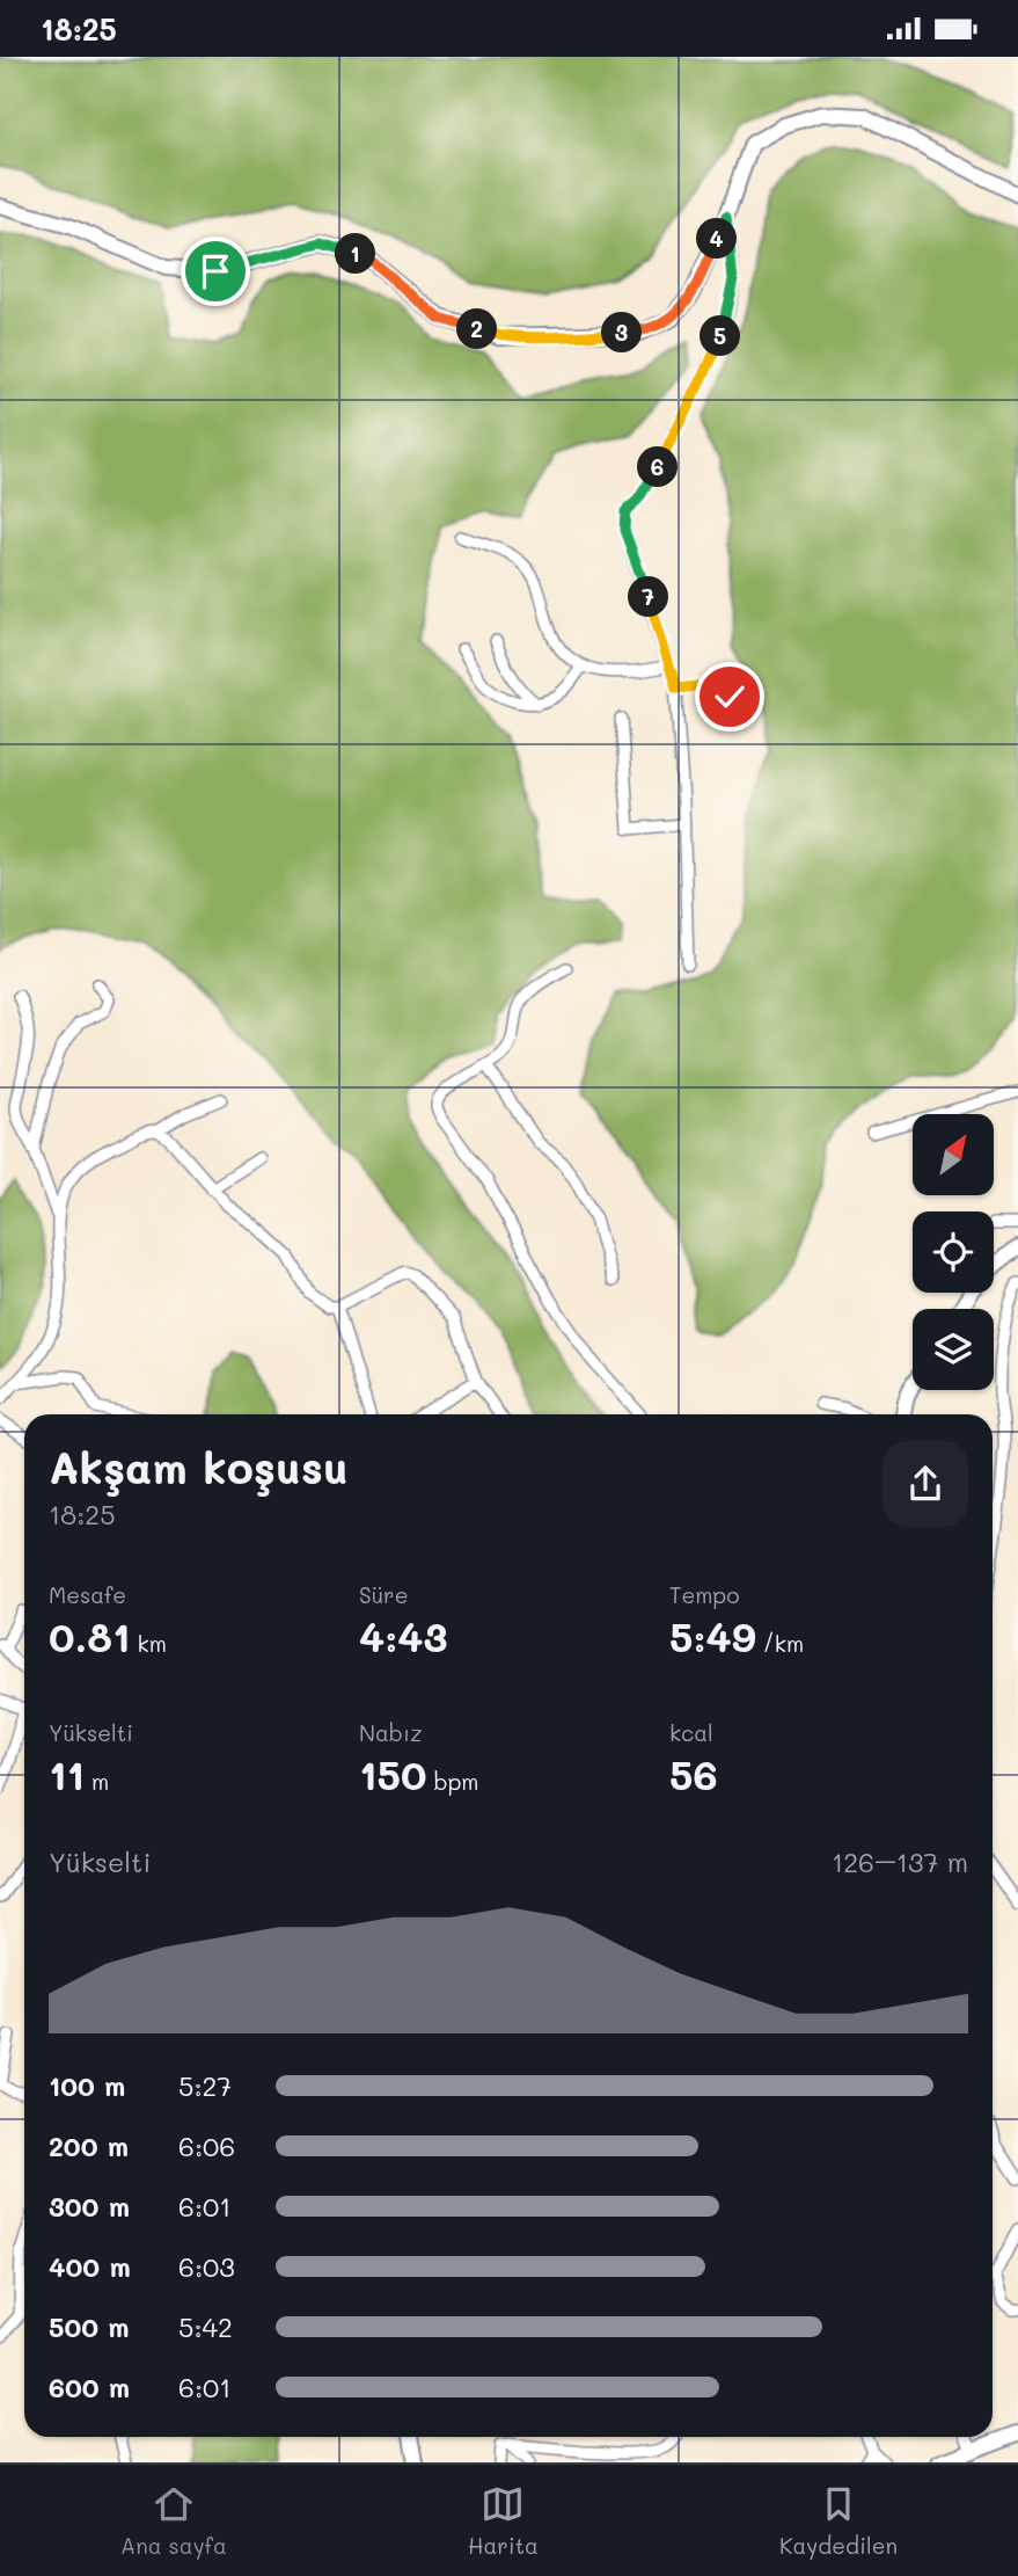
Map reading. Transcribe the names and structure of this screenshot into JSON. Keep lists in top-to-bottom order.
{
  "north": "top right",
  "page": {
    "status": "18:25",
    "pins": [
      "4",
      "1",
      "2",
      "3",
      "5",
      "6",
      "7"
    ],
    "heading": ["Akşam koşusu", "18:25"],
    "stats": [
      ["Mesafe", "0.81 km"],
      ["Süre", "4:43"],
      ["Tempo", "5:49 /km"],
      ["Yükselti", "11 m"],
      ["Nabız", "150 bpm"],
      ["kcal", "56"]
    ],
    "chart": ["Yükselti", "126–137 m"],
    "list": [
      {
        "name": "100 m",
        "note": "5:27"
      },
      {
        "name": "200 m",
        "note": "6:06"
      },
      {
        "name": "300 m",
        "note": "6:01"
      },
      {
        "name": "400 m",
        "note": "6:03"
      },
      {
        "name": "500 m",
        "note": "5:42"
      },
      {
        "name": "600 m",
        "note": "6:01"
      }
    ],
    "tabs": ["Ana sayfa", "Harita", "Kaydedilen"]
  }
}
